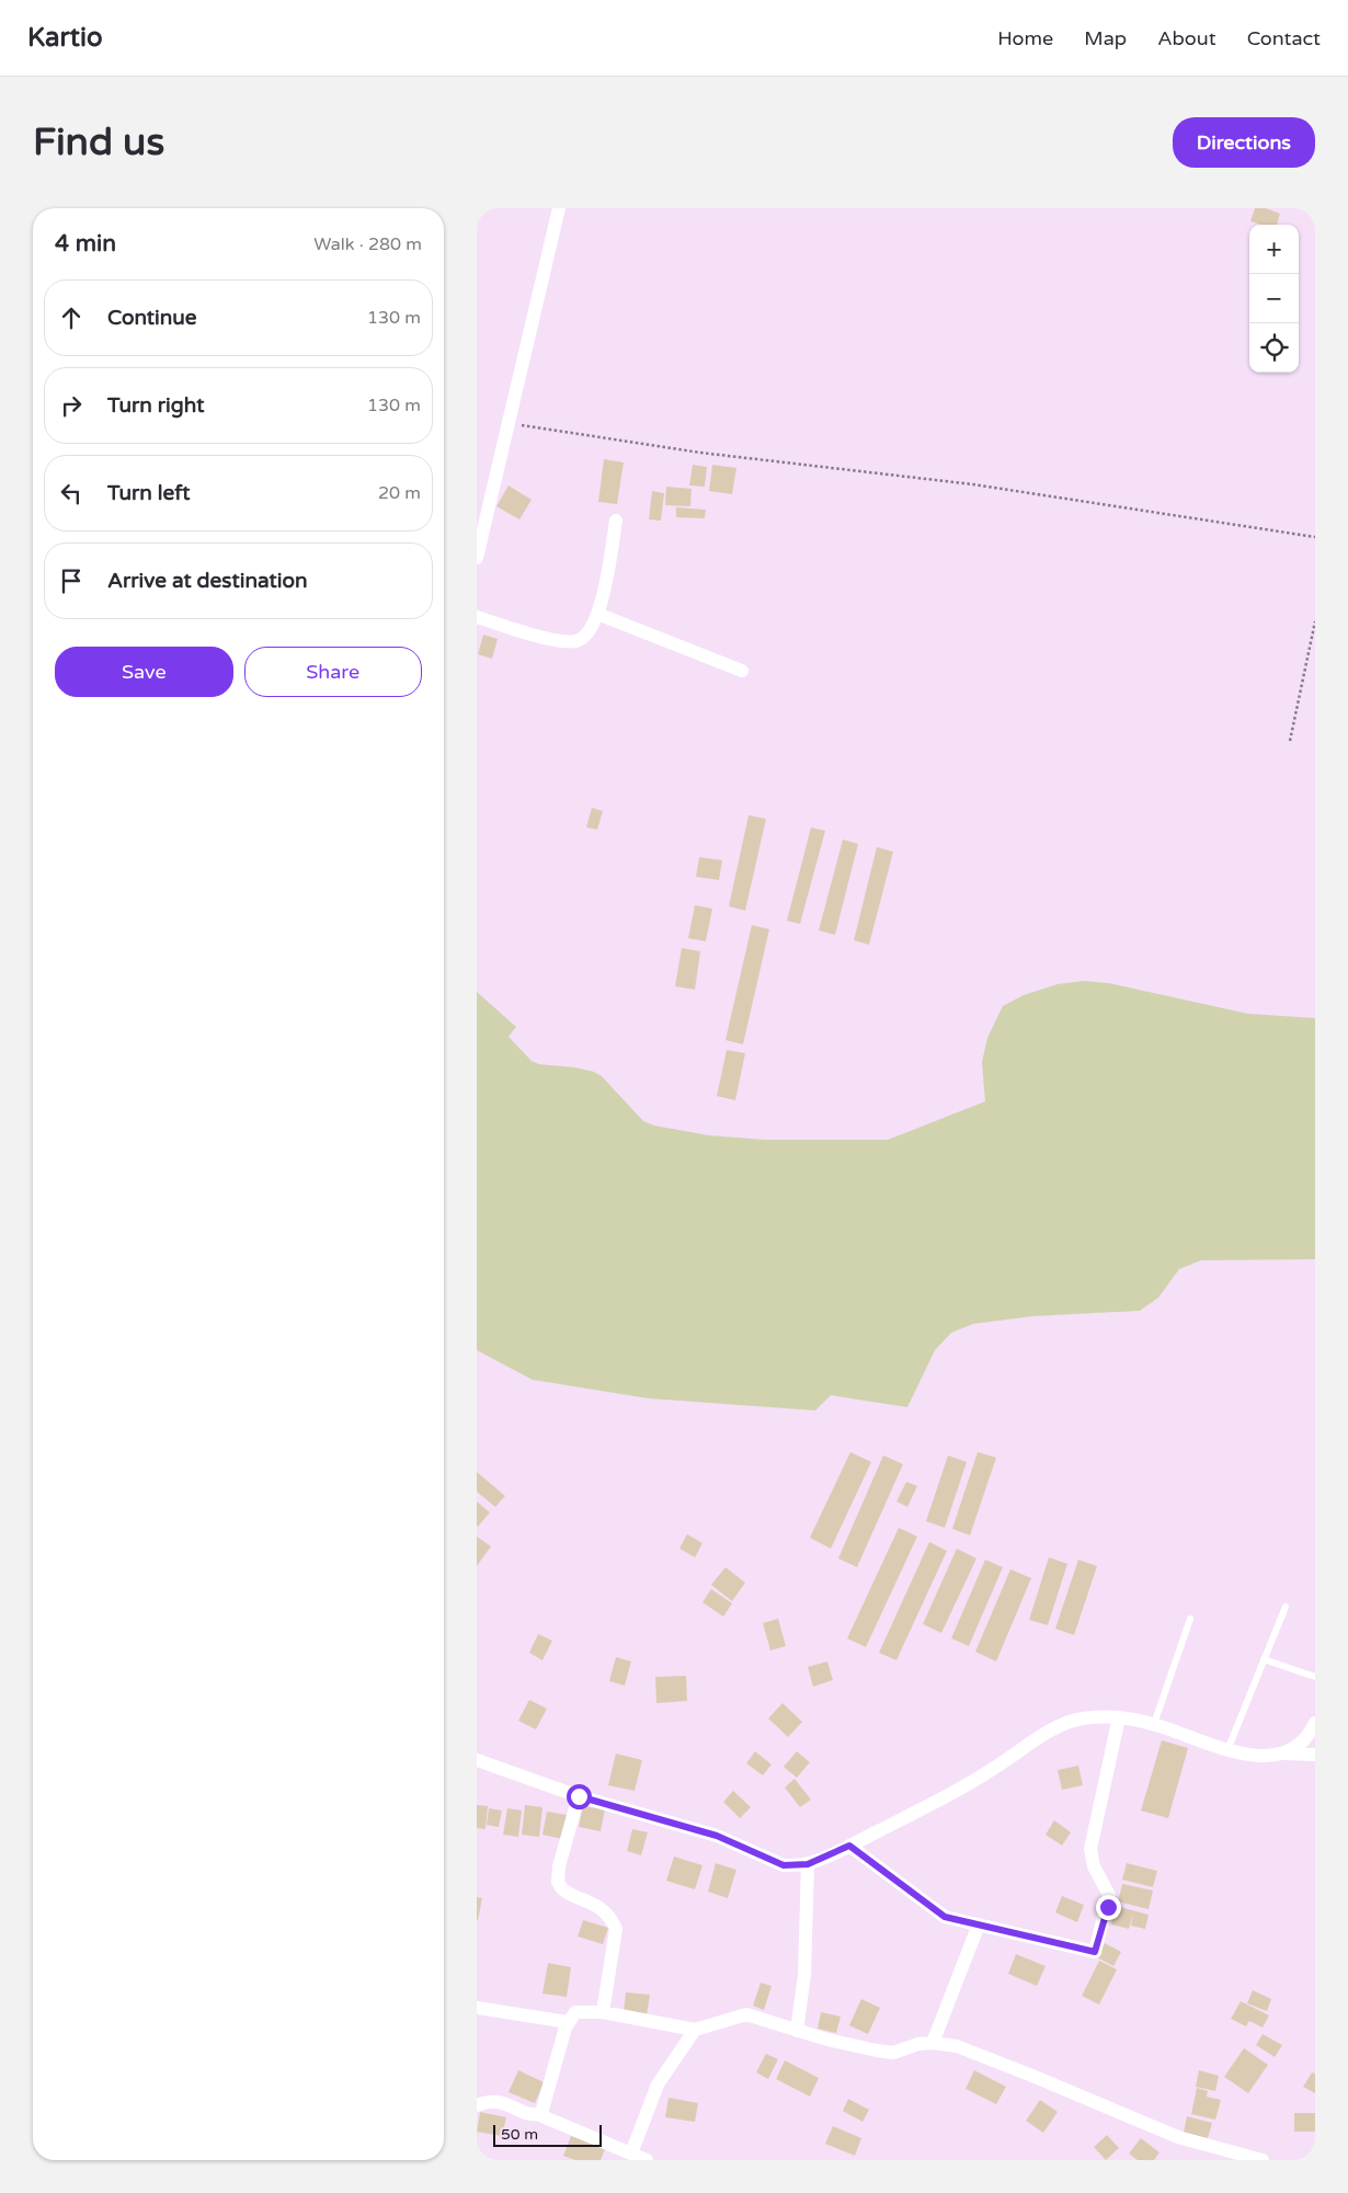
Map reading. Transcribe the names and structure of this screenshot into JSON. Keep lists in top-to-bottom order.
{
  "scale_bar": "50 m",
  "page": {
    "header": "Kartio",
    "nav": [
      "Home",
      "Map",
      "About",
      "Contact"
    ],
    "buttons": [
      "Directions",
      ["Save", "Share"]
    ],
    "title": "Find us",
    "heading": ["4 min", "Walk · 280 m"],
    "map_buttons": ["+", "−"],
    "list": [
      ["Continue", "130 m"],
      ["Turn right", "130 m"],
      ["Turn left", "20 m"],
      "Arrive at destination"
    ],
    "scale": "50 m"
  }
}
